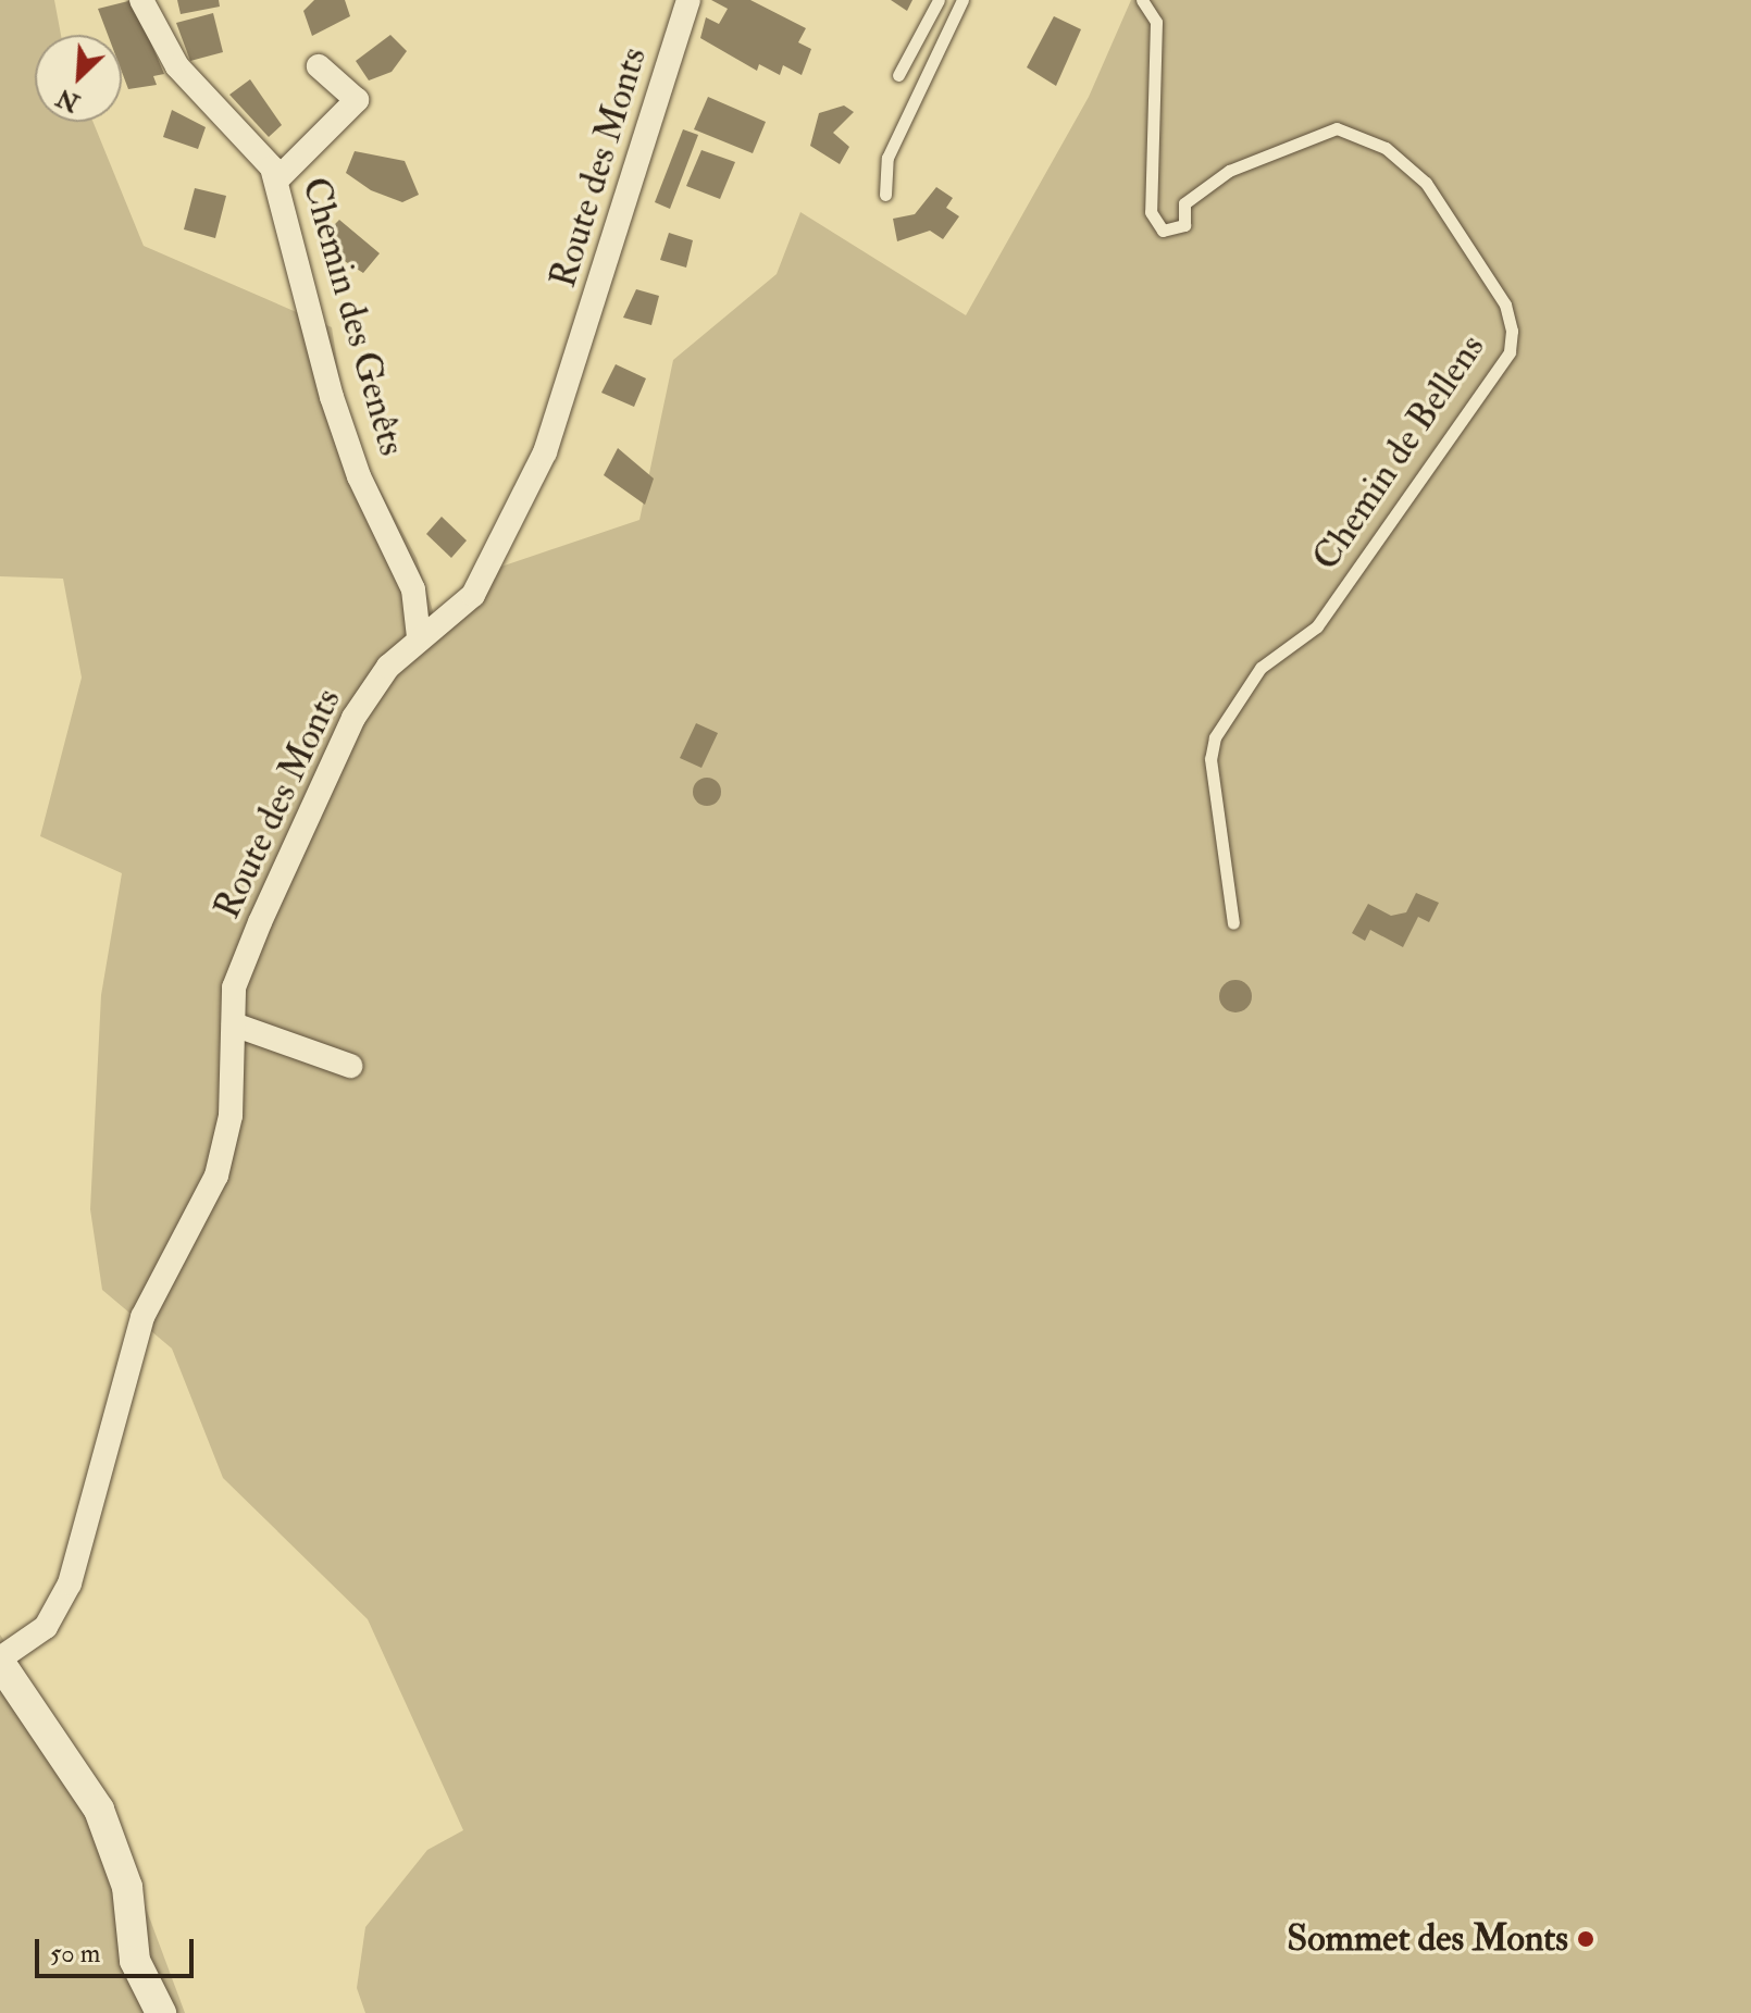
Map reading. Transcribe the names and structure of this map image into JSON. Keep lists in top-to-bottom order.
{
  "streets": {
    "street": ["Route des Monts", "Chemin des Genêts"],
    "lane": ["Chemin de Bellens"]
  },
  "crossings": [
    ["Route des Monts", "Chemin des Genêts"]
  ],
  "places": ["Sommet des Monts"],
  "scale_bar": "50 m",
  "north": "bottom left"
}
